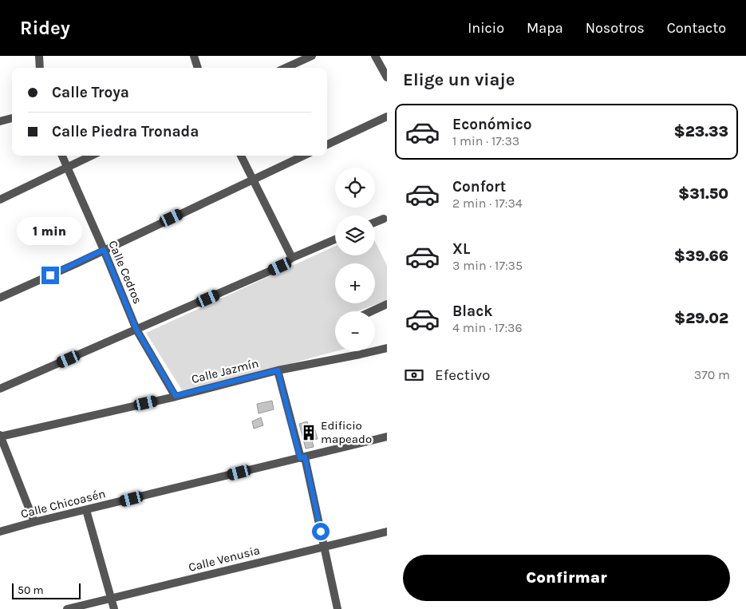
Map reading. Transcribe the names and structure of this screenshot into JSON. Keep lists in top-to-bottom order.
{
  "streets": {
    "street": [
      "Calle Cedros",
      "Calle Jazmín",
      "Calle Chicoasén",
      "Calle Venusia"
    ]
  },
  "crossings": [
    ["Calle Cedros", "Calle Jazmín"]
  ],
  "places": {
    "building": ["Edificio mapeado"]
  },
  "scale_bar": "50 m",
  "page": {
    "header": "Ridey",
    "nav": [
      "Inicio",
      "Mapa",
      "Nosotros",
      "Contacto"
    ],
    "heading": "Elige un viaje",
    "banner": ["Calle Troya", "Calle Piedra Tronada"],
    "list": [
      {
        "name": "Económico",
        "note": "1 min · 17:33",
        "value": "$23.33"
      },
      {
        "name": "Confort",
        "note": "2 min · 17:34",
        "value": "$31.50"
      },
      {
        "name": "XL",
        "note": "3 min · 17:35",
        "value": "$39.66"
      },
      {
        "name": "Black",
        "note": "4 min · 17:36",
        "value": "$29.02"
      }
    ],
    "map_buttons": ["+", "−"],
    "bubble": "1 min",
    "pay": ["Efectivo", "370 m"],
    "buttons": "Confirmar",
    "scale": "50 m"
  }
}
